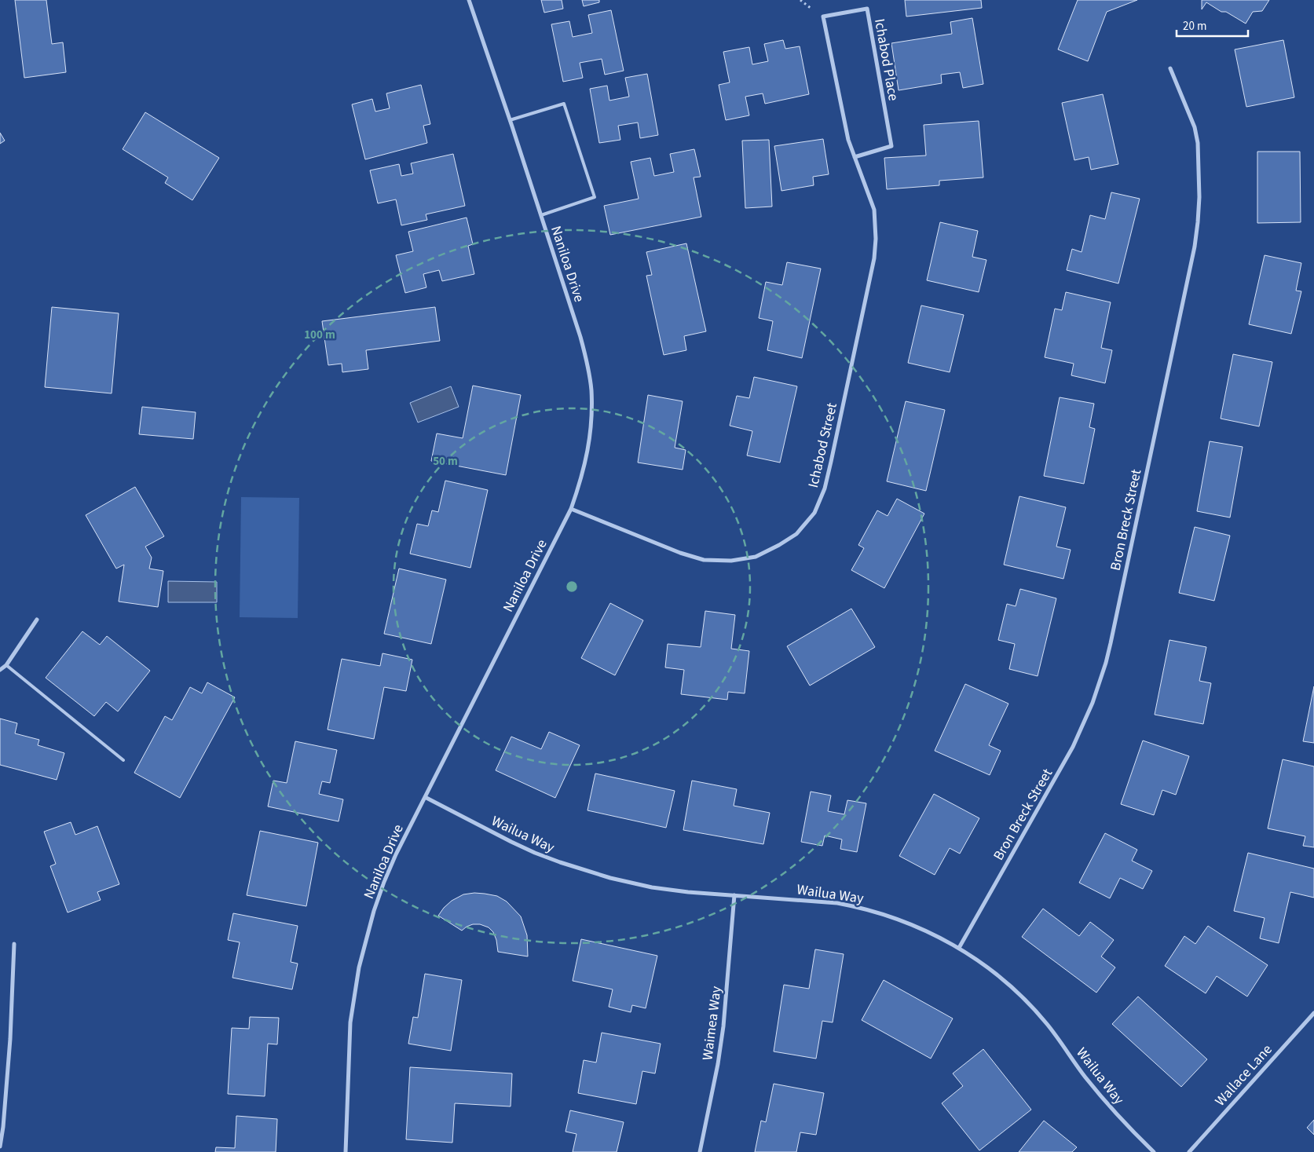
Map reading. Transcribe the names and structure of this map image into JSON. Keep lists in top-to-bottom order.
{
  "streets": {
    "street": [
      "Ichabod Place",
      "Naniloa Drive",
      "Ichabod Street",
      "Bron Breck Street",
      "Wailua Way",
      "Waimea Way",
      "Wallace Lane"
    ]
  },
  "crossings": [
    ["Ichabod Place", "Ichabod Street"],
    ["Naniloa Drive", "Ichabod Street"],
    ["Naniloa Drive", "Wailua Way"],
    ["Bron Breck Street", "Wailua Way"],
    ["Wailua Way", "Waimea Way"]
  ],
  "scale_bar": "20 m",
  "rings": ["100 m", "50 m"]
}
